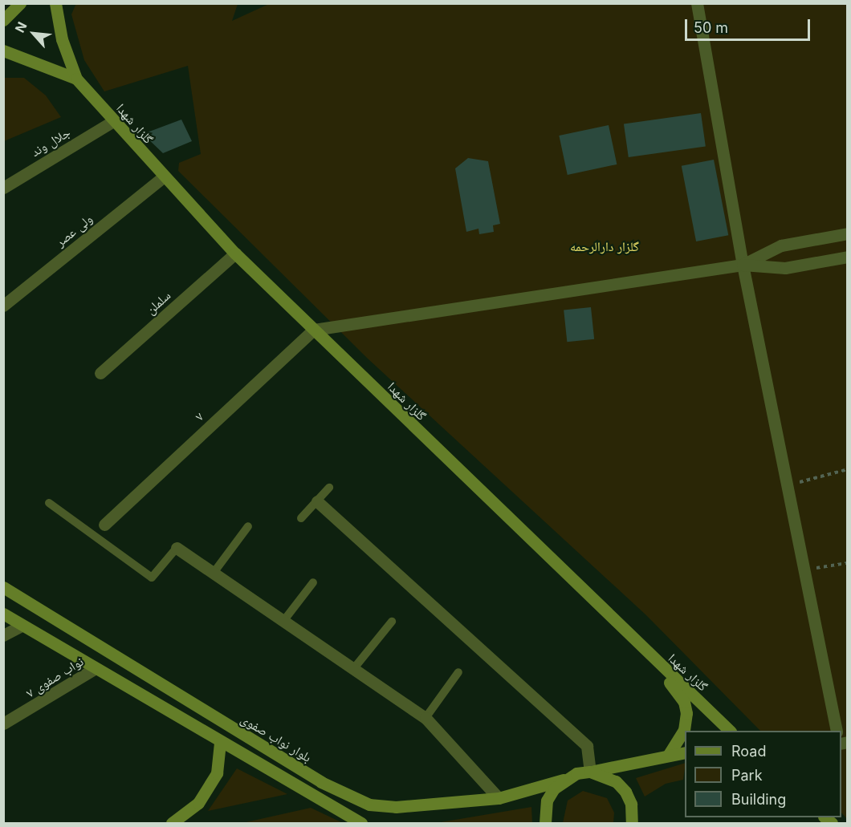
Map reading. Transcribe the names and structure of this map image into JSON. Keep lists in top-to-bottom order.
{
  "streets": {
    "main road": ["گلزار شهدا", "بلوار نواب صفوی"],
    "street": [
      "جلال وند",
      "ولی عصر",
      "سلملن",
      "۷",
      "نواب صفوی ۷"
    ]
  },
  "crossings": [
    ["گلزار شهدا", "جلال وند"],
    ["گلزار شهدا", "ولی عصر"],
    ["گلزار شهدا", "سلملن"],
    ["گلزار شهدا", "۷"]
  ],
  "parks": ["گلزار دارالرحمه"],
  "legend": ["Road", "Park", "Building"],
  "scale_bar": "50 m",
  "north": "top left"
}
